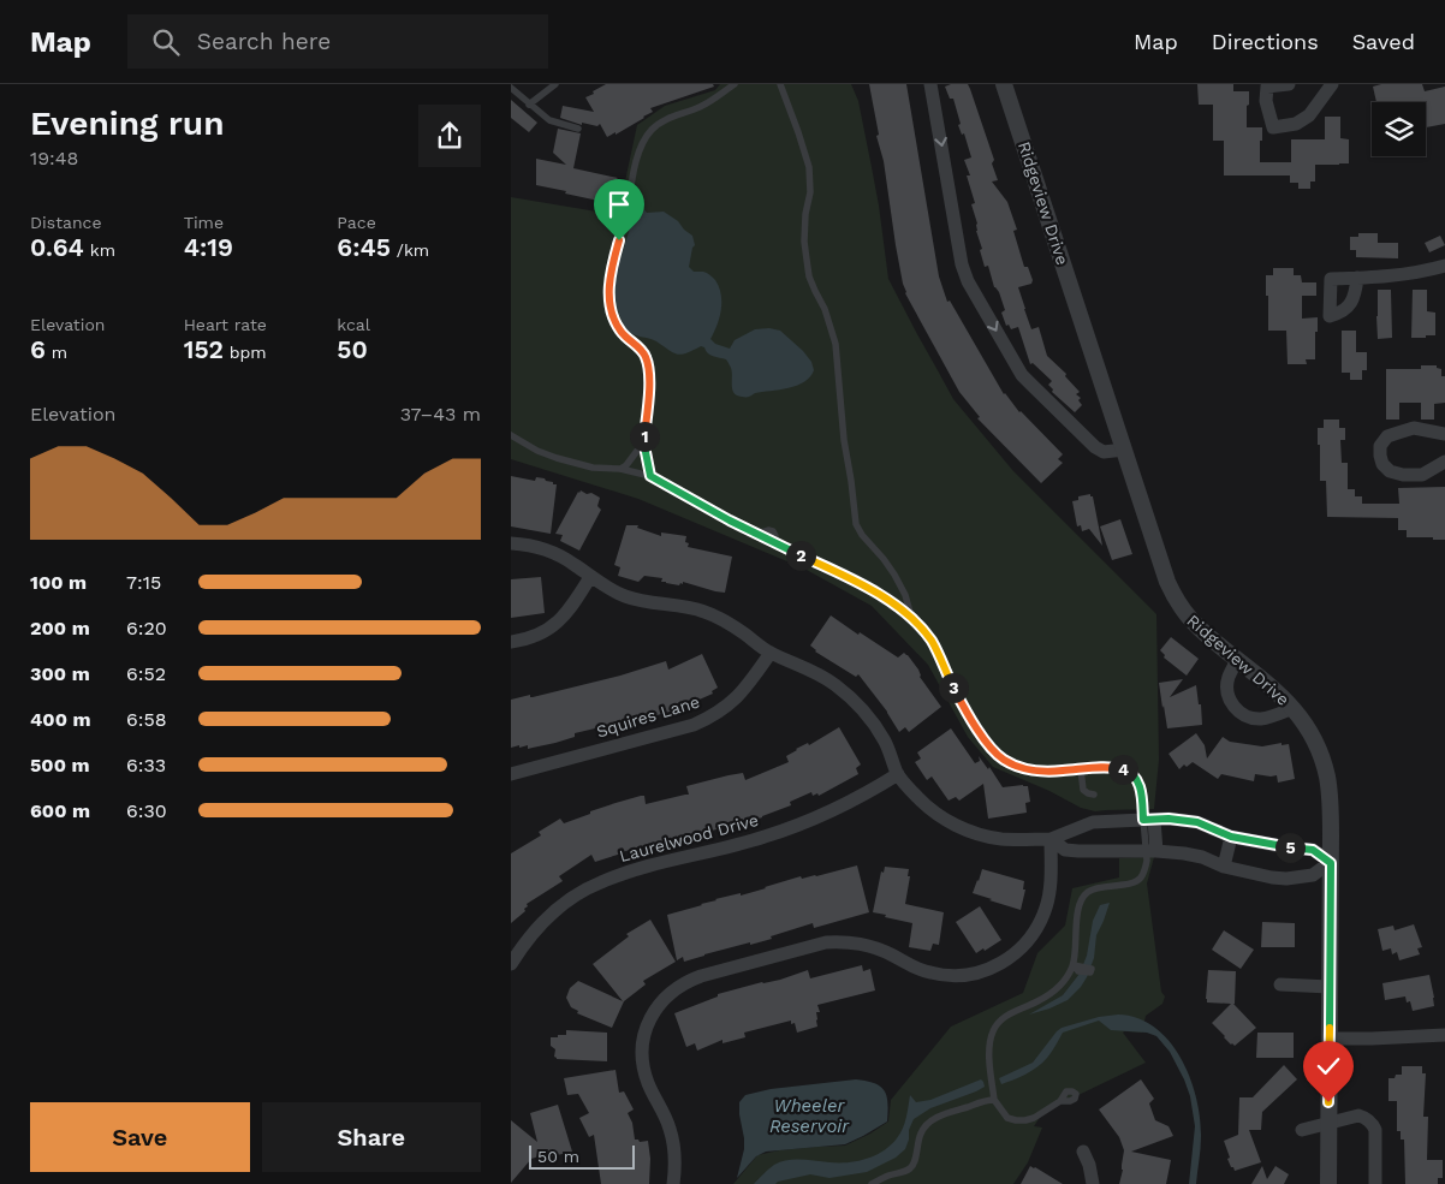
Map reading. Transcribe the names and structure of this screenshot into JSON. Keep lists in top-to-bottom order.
{
  "streets": {
    "street": ["Ridgeview Drive", "Squires Lane", "Laurelwood Drive"]
  },
  "water": ["Wheeler Reservoir"],
  "scale_bar": "50 m",
  "page": {
    "header": "Map",
    "search": "Search here",
    "nav": ["Map", "Directions", "Saved"],
    "heading": ["Evening run", "19:48"],
    "stats": [
      ["Distance", "0.64 km"],
      ["Time", "4:19"],
      ["Pace", "6:45 /km"],
      ["Elevation", "6 m"],
      ["Heart rate", "152 bpm"],
      ["kcal", "50"]
    ],
    "chart": ["Elevation", "37–43 m"],
    "pins": [
      "1",
      "2",
      "3",
      "4",
      "5"
    ],
    "list": [
      {
        "name": "100 m",
        "note": "7:15"
      },
      {
        "name": "200 m",
        "note": "6:20"
      },
      {
        "name": "300 m",
        "note": "6:52"
      },
      {
        "name": "400 m",
        "note": "6:58"
      },
      {
        "name": "500 m",
        "note": "6:33"
      },
      {
        "name": "600 m",
        "note": "6:30"
      }
    ],
    "buttons": ["Save", "Share"],
    "scale": "50 m"
  }
}
